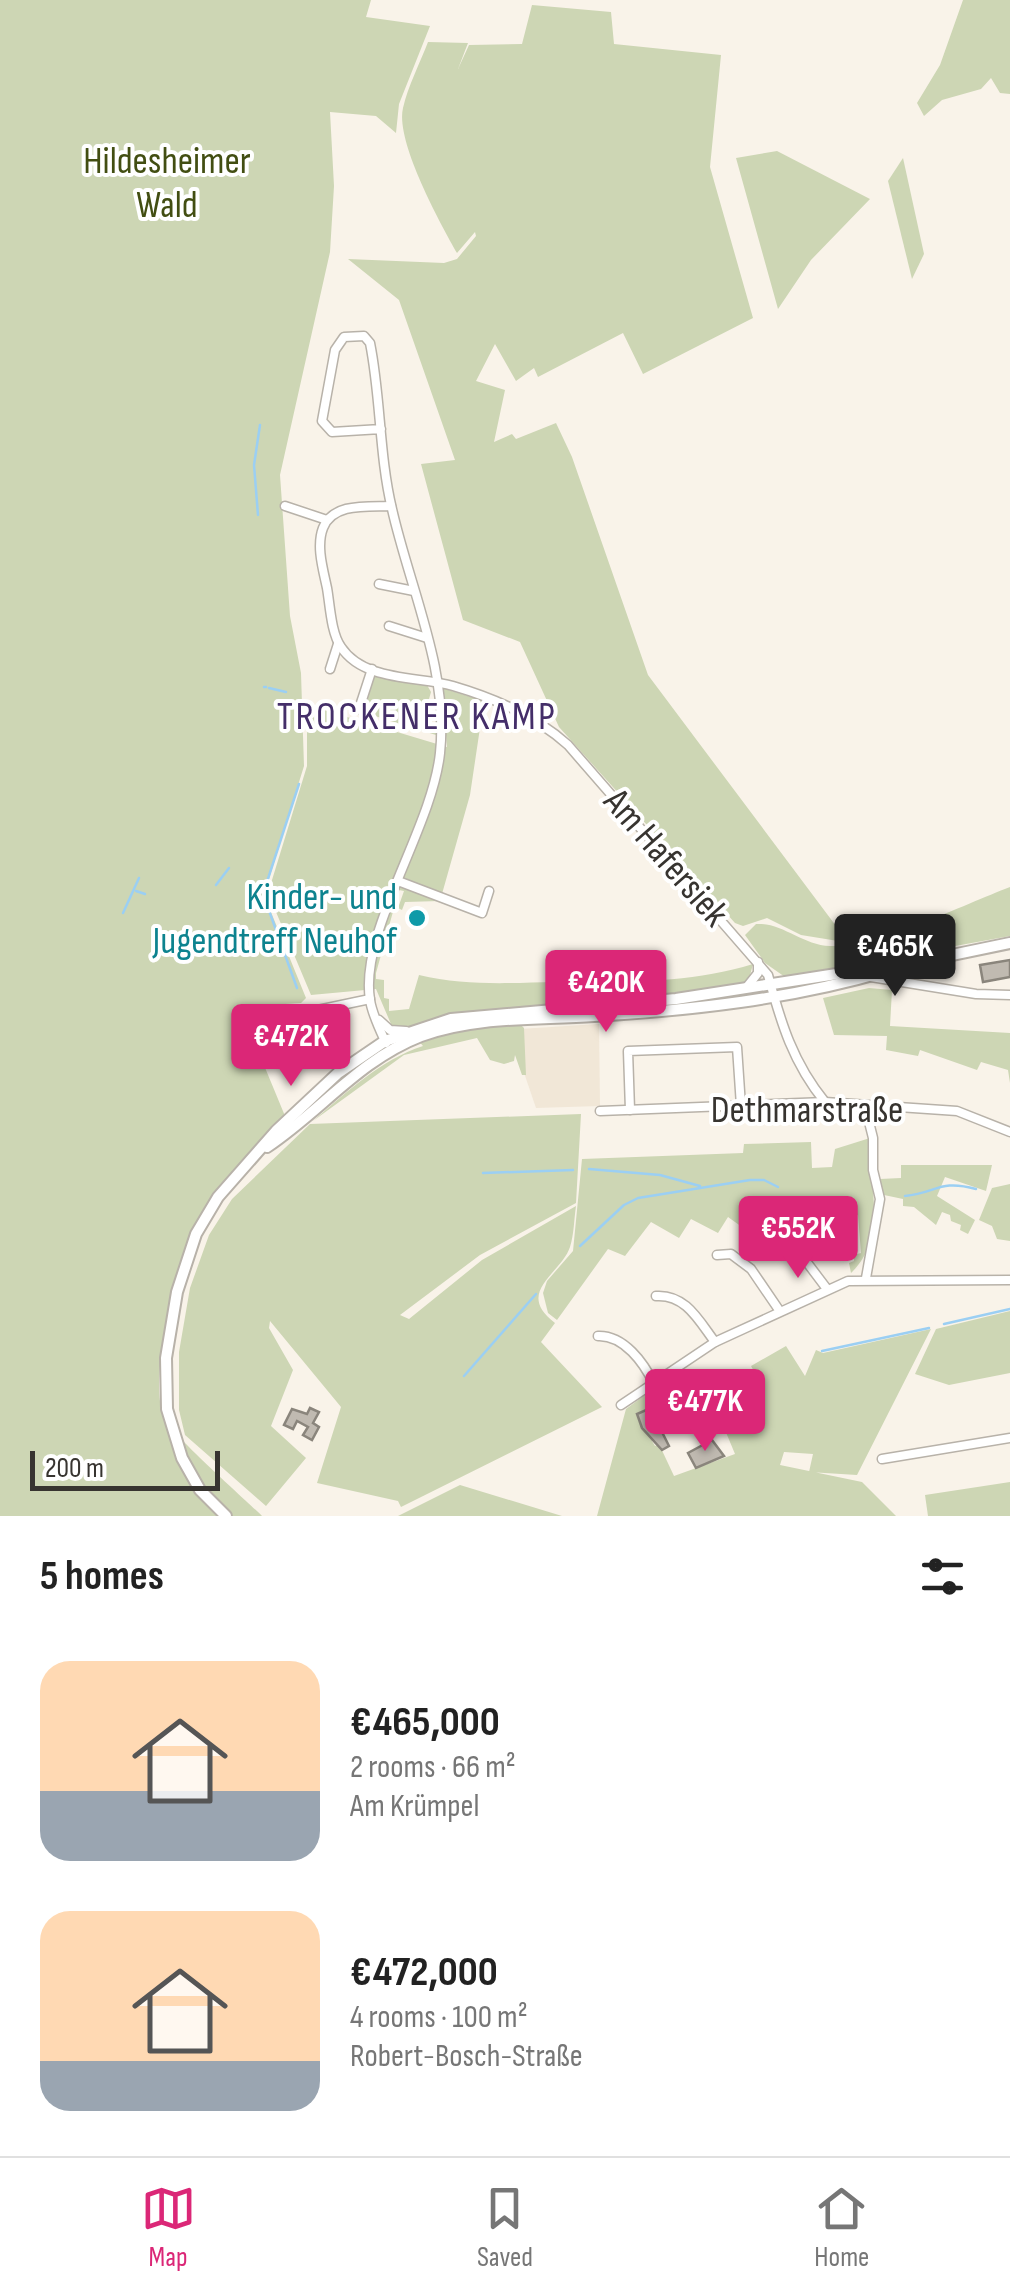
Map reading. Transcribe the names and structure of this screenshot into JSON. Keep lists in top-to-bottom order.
{
  "streets": {
    "street": ["Am Hafersiek", "Dethmarstraße"]
  },
  "crossings": [
    ["Am Hafersiek", "Dethmarstraße"]
  ],
  "districts": ["TROCKENER KAMP"],
  "parks": ["Hildesheimer Wald"],
  "places": ["Kinder- und Jugendtreff Neuhof"],
  "scale_bar": "200 m",
  "page": {
    "price": [
      "€465K",
      "€420K",
      "€472K",
      "€552K",
      "€477K"
    ],
    "scale": "200 m",
    "heading": "5 homes",
    "list": [
      {
        "name": "€465,000",
        "note": "2 rooms · 66 m² · Am Krümpel"
      },
      {
        "name": "€472,000",
        "note": "4 rooms · 100 m² · Robert-Bosch-Straße"
      }
    ],
    "tabs": ["Map", "Saved", "Home"]
  }
}
